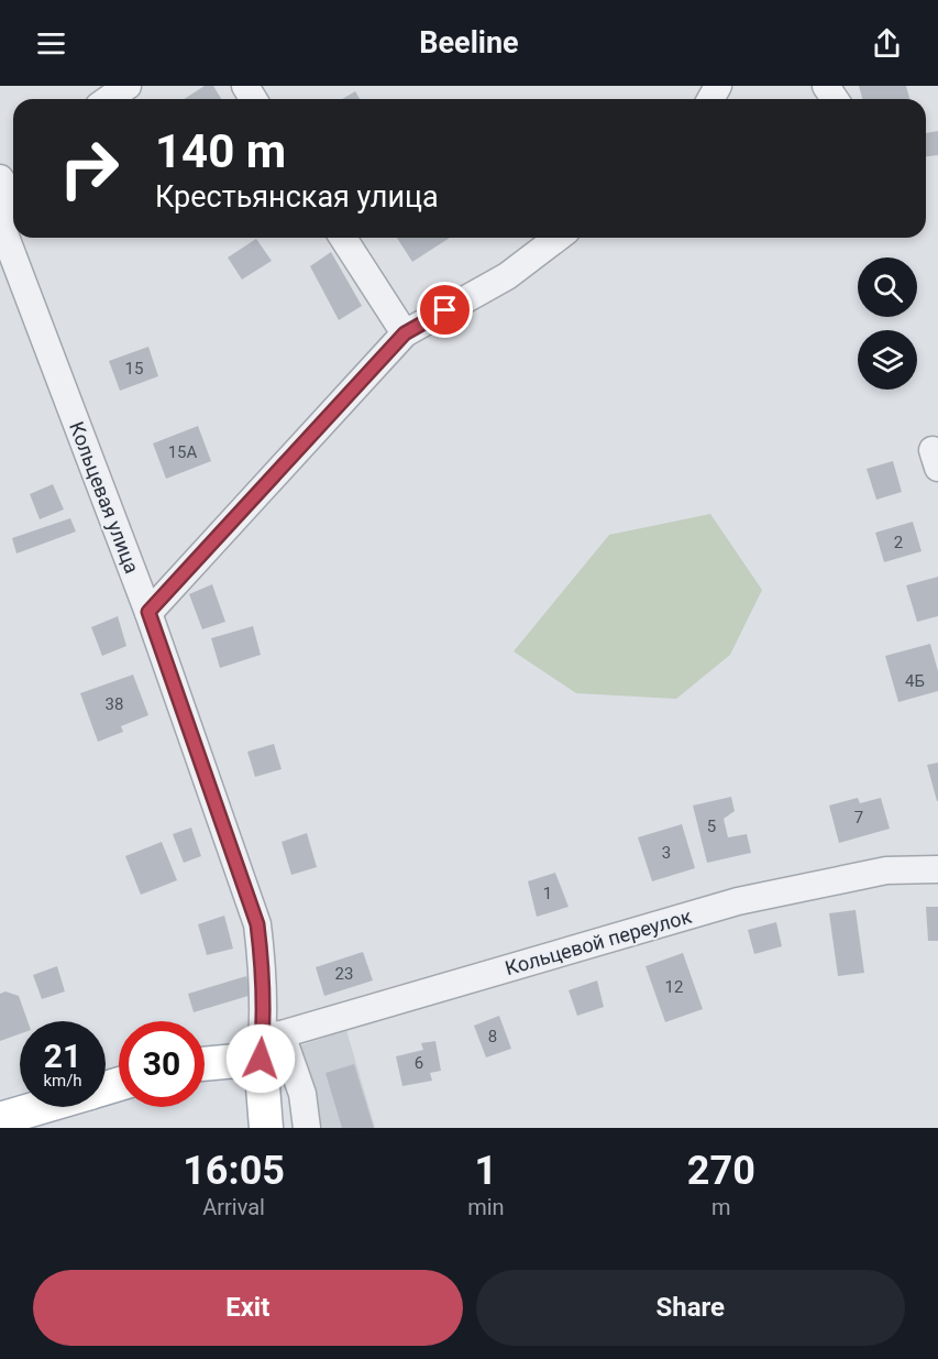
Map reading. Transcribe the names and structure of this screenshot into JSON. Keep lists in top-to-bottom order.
{
  "streets": {
    "main road": ["Кольцевая улица", "Кольцевой переулок"]
  },
  "crossings": [
    ["Кольцевая улица", "Кольцевой переулок"]
  ],
  "house_numbers": [
    "15",
    "15А",
    "2",
    "4Б",
    "38",
    "7",
    "5",
    "3",
    "1",
    "23",
    "12",
    "8",
    "6"
  ],
  "page": {
    "header": "Beeline",
    "turn": ["140 m", "Крестьянская улица"],
    "speed": "21 km/h",
    "limit": "30",
    "eta": [
      "16:05",
      "Arrival",
      "1",
      "min",
      "270",
      "m"
    ],
    "buttons": ["Exit", "Share"]
  }
}
